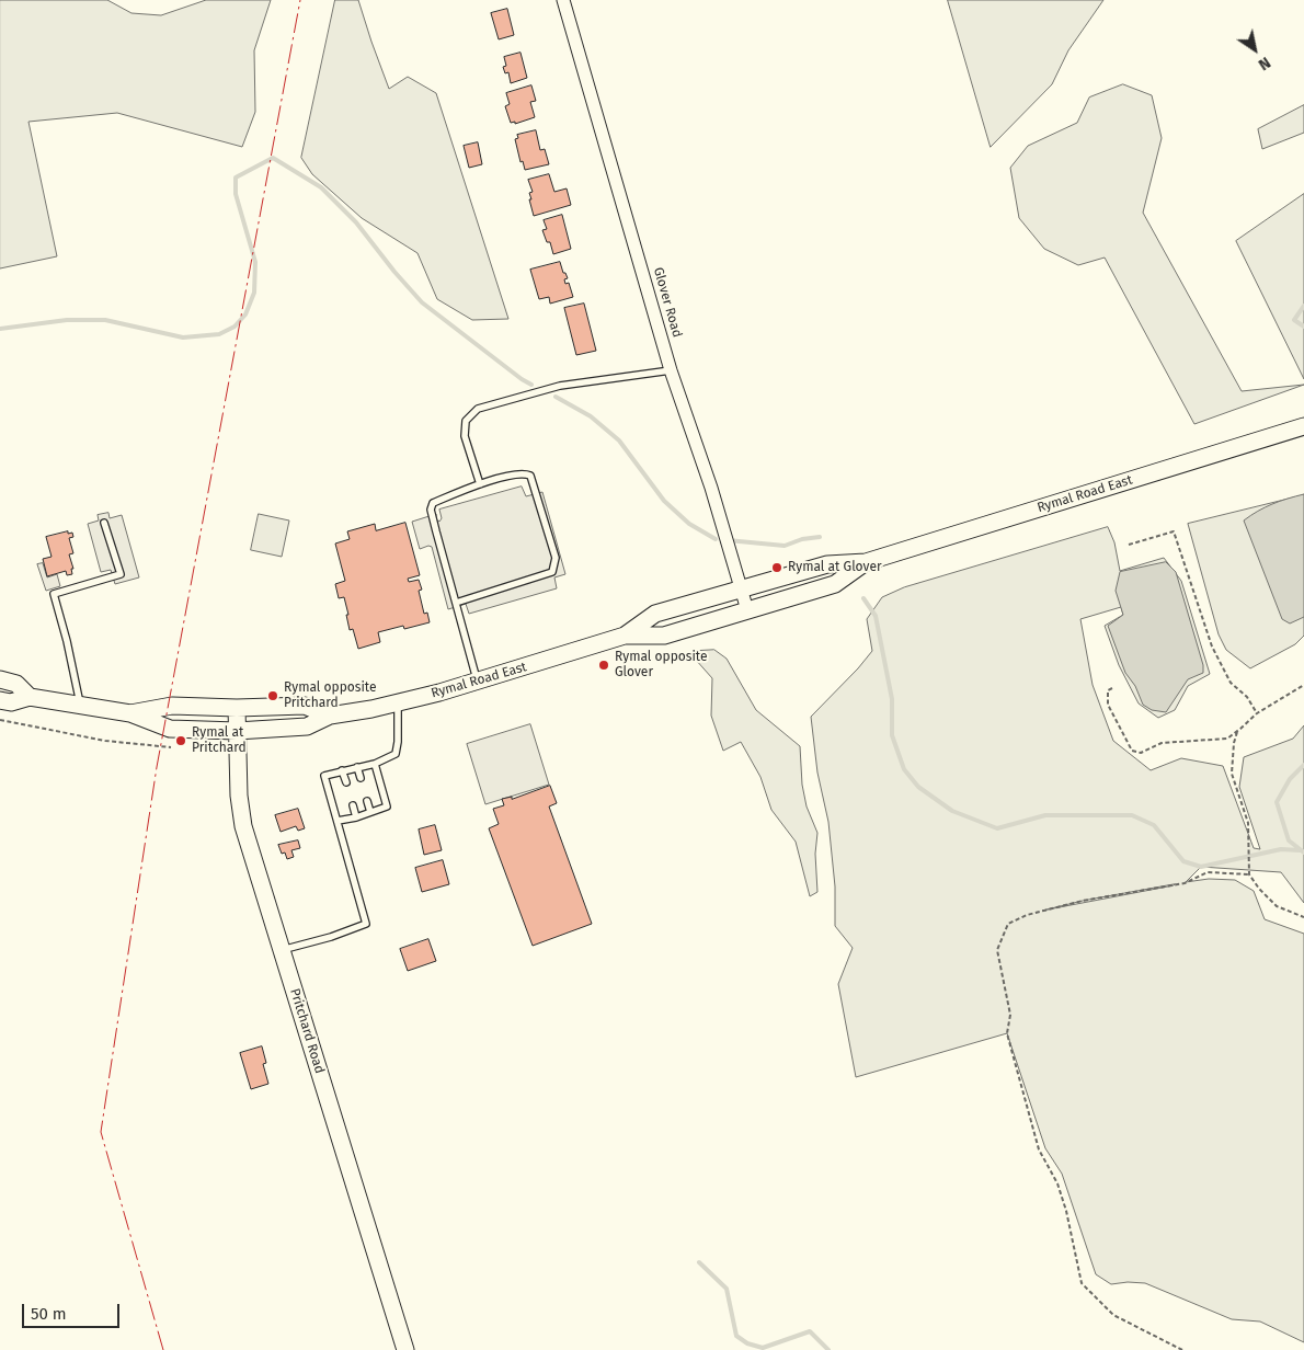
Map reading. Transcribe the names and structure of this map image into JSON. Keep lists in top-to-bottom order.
{
  "streets": {
    "main road": ["Rymal Road East", "Pritchard Road"],
    "street": ["Glover Road"]
  },
  "crossings": [
    ["Glover Road", "Rymal Road East"],
    ["Rymal Road East", "Pritchard Road"]
  ],
  "places": [
    "Rymal at Glover",
    "Rymal opposite Glover",
    "Rymal opposite Pritchard",
    "Rymal at Pritchard"
  ],
  "scale_bar": "50 m",
  "north": "bottom right"
}
